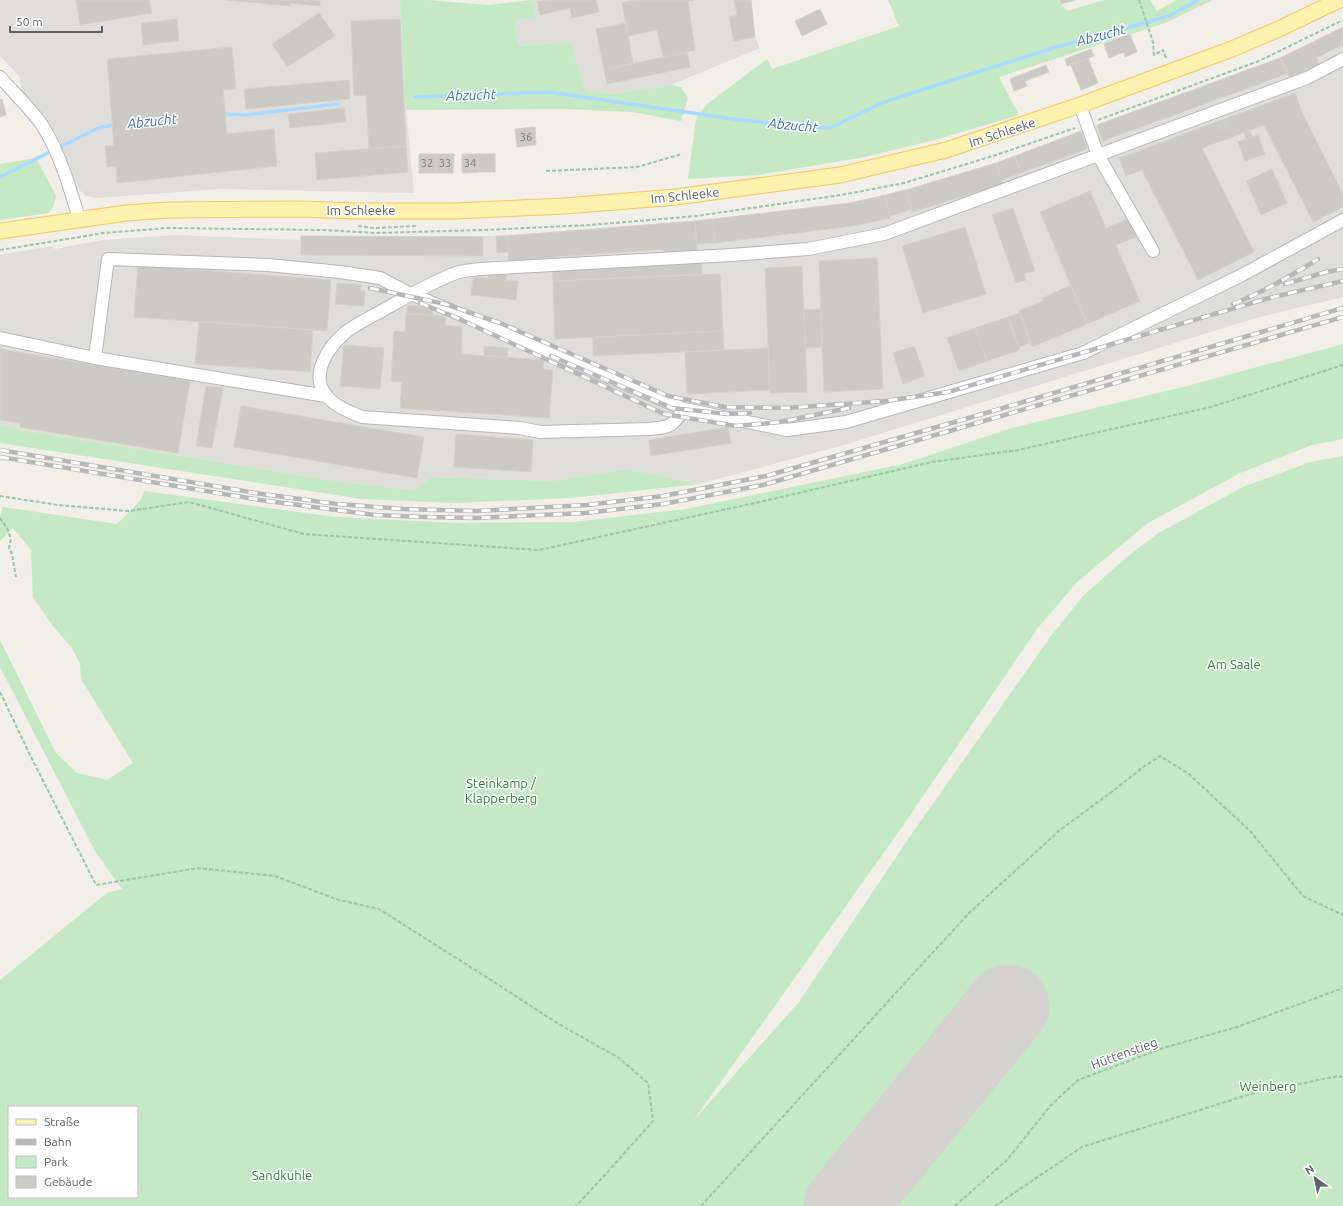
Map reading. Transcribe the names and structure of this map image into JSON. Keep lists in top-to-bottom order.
{
  "streets": {
    "main road": ["Im Schleeke"],
    "path": ["Hüttenstieg"]
  },
  "water": ["Abzucht"],
  "parks": [
    "Am Saale",
    "Steinkamp / Klapperberg",
    "Weinberg",
    "Sandkuhle"
  ],
  "house_numbers": [
    "36",
    "32",
    "33",
    "34"
  ],
  "legend": [
    "Straße",
    "Bahn",
    "Park",
    "Gebäude"
  ],
  "scale_bar": "50 m",
  "north": "top left"
}
